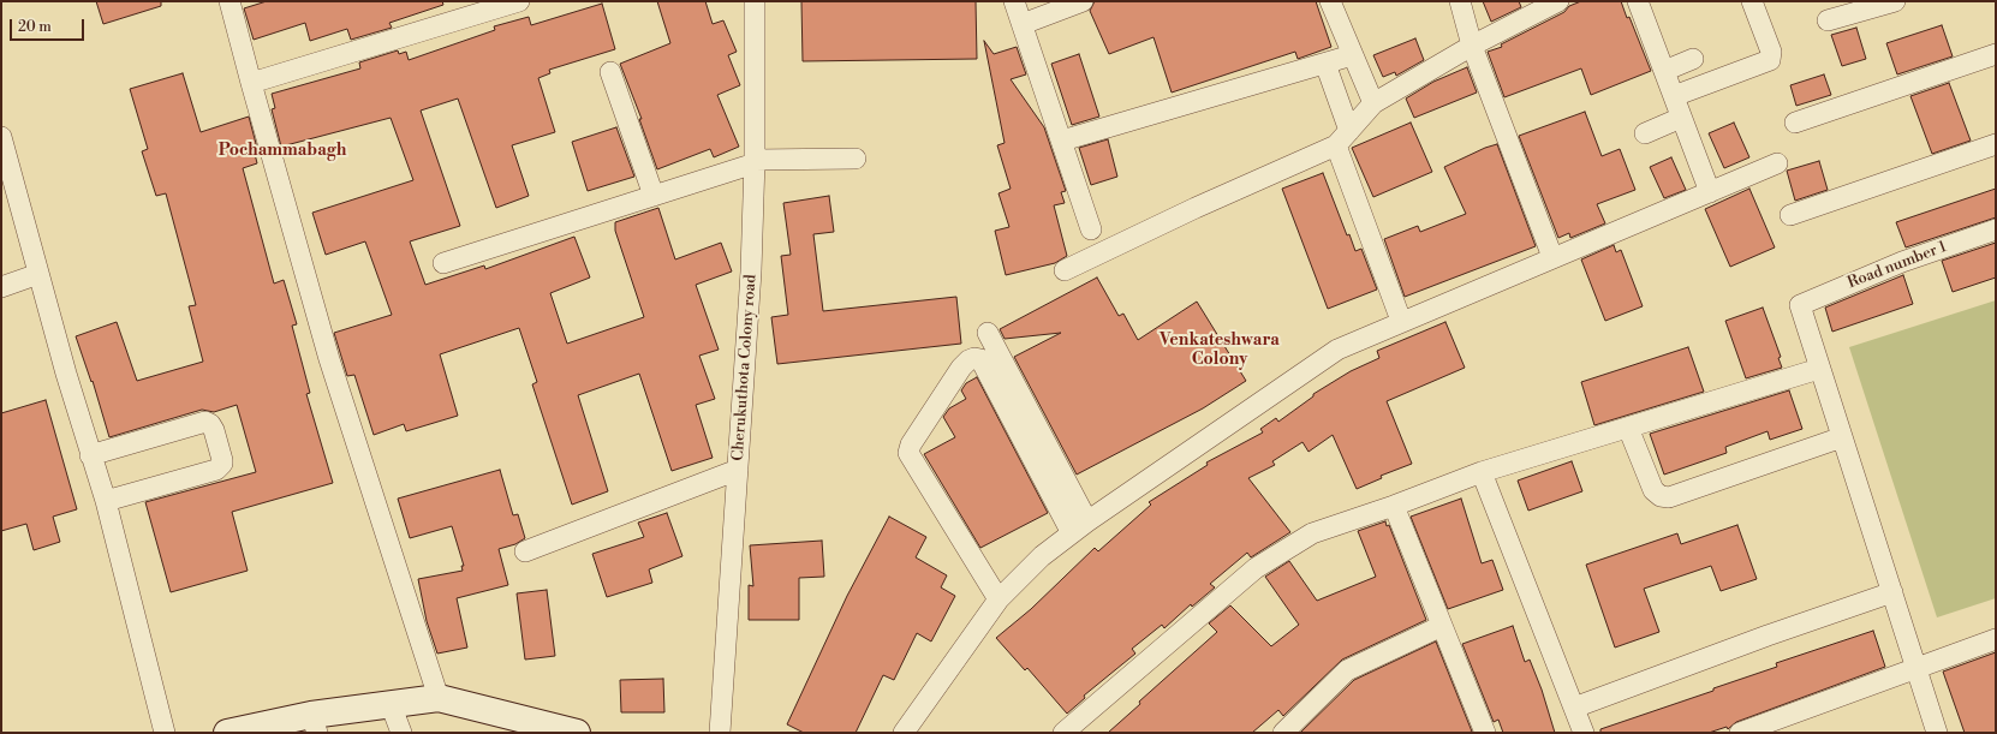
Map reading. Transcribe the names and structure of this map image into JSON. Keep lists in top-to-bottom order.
{
  "streets": {
    "street": ["Road number 1", "Cherukuthota Colony road"]
  },
  "districts": ["Pochammabagh", "Venkateshwara Colony"],
  "scale_bar": "20 m"
}
